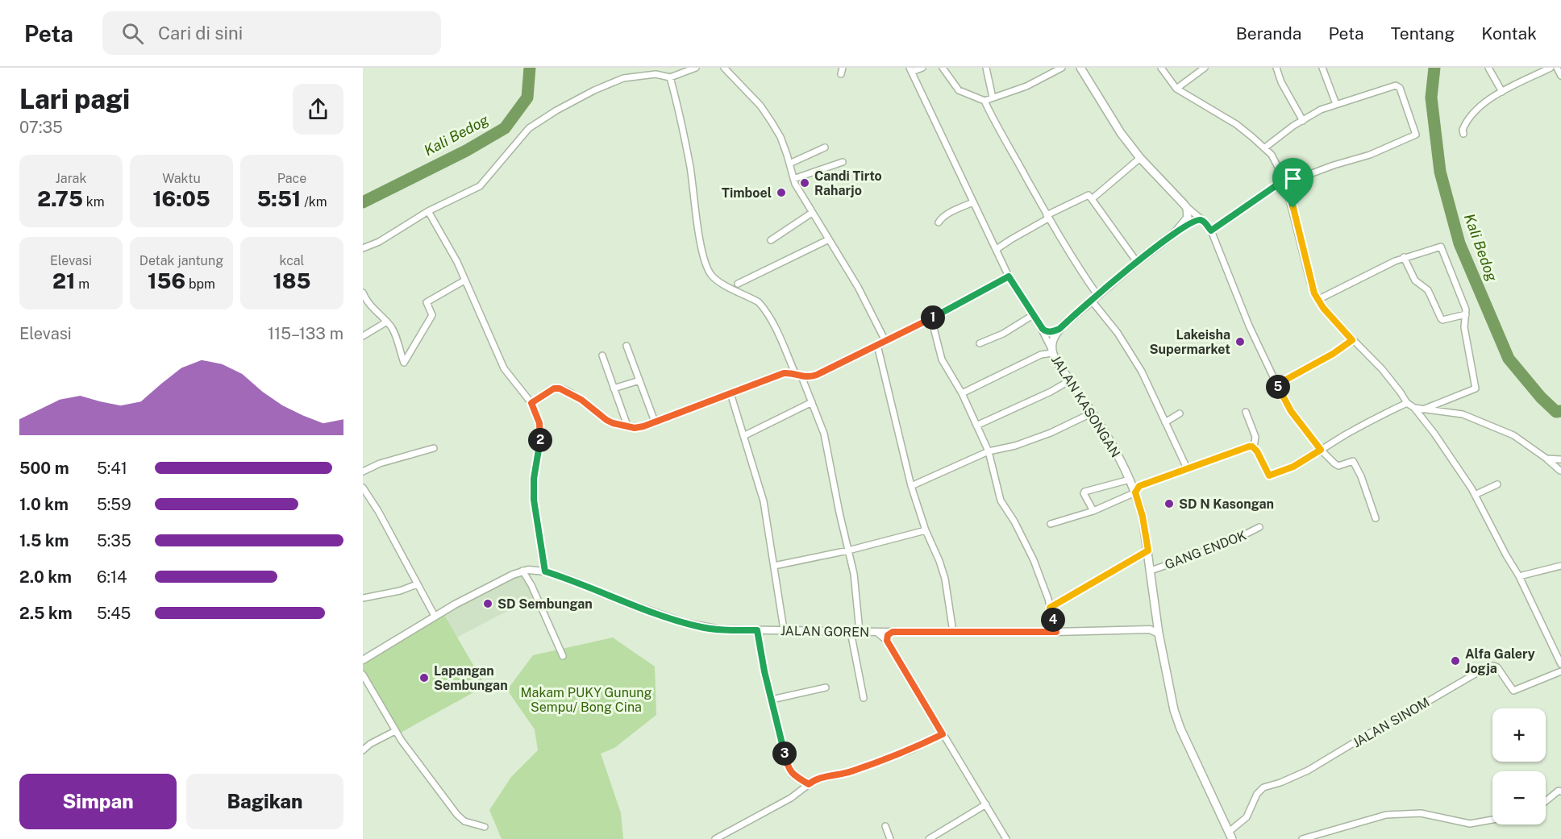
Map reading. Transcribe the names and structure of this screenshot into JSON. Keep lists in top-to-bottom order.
{
  "streets": {
    "main road": ["JALAN KASONGAN"],
    "street": ["GANG ENDOK", "JALAN GOREN", "JALAN SINOM"]
  },
  "crossings": [
    ["JALAN KASONGAN", "GANG ENDOK"],
    ["JALAN KASONGAN", "JALAN GOREN"],
    ["JALAN KASONGAN", "JALAN SINOM"]
  ],
  "water": ["Kali Bedog"],
  "parks": ["Makam PUKY Gunung Sempu/ Bong Cina"],
  "places": [
    "Candi Tirto Raharjo",
    "Timboel",
    "Lakeisha Supermarket",
    "SD N Kasongan",
    "SD Sembungan",
    "Alfa Galery Jogja",
    "Lapangan Sembungan"
  ],
  "page": {
    "header": "Peta",
    "search": "Cari di sini",
    "nav": [
      "Beranda",
      "Peta",
      "Tentang",
      "Kontak"
    ],
    "heading": ["Lari pagi", "07:35"],
    "stats": [
      ["Jarak", "2.75 km"],
      ["Waktu", "16:05"],
      ["Pace", "5:51 /km"],
      ["Elevasi", "21 m"],
      ["Detak jantung", "156 bpm"],
      ["kcal", "185"]
    ],
    "pins": [
      "1",
      "5",
      "2",
      "4",
      "3"
    ],
    "chart": ["Elevasi", "115–133 m"],
    "list": [
      {
        "name": "500 m",
        "note": "5:41"
      },
      {
        "name": "1.0 km",
        "note": "5:59"
      },
      {
        "name": "1.5 km",
        "note": "5:35"
      },
      {
        "name": "2.0 km",
        "note": "6:14"
      },
      {
        "name": "2.5 km",
        "note": "5:45"
      }
    ],
    "map_buttons": ["+", "−"],
    "buttons": ["Simpan", "Bagikan"]
  }
}
